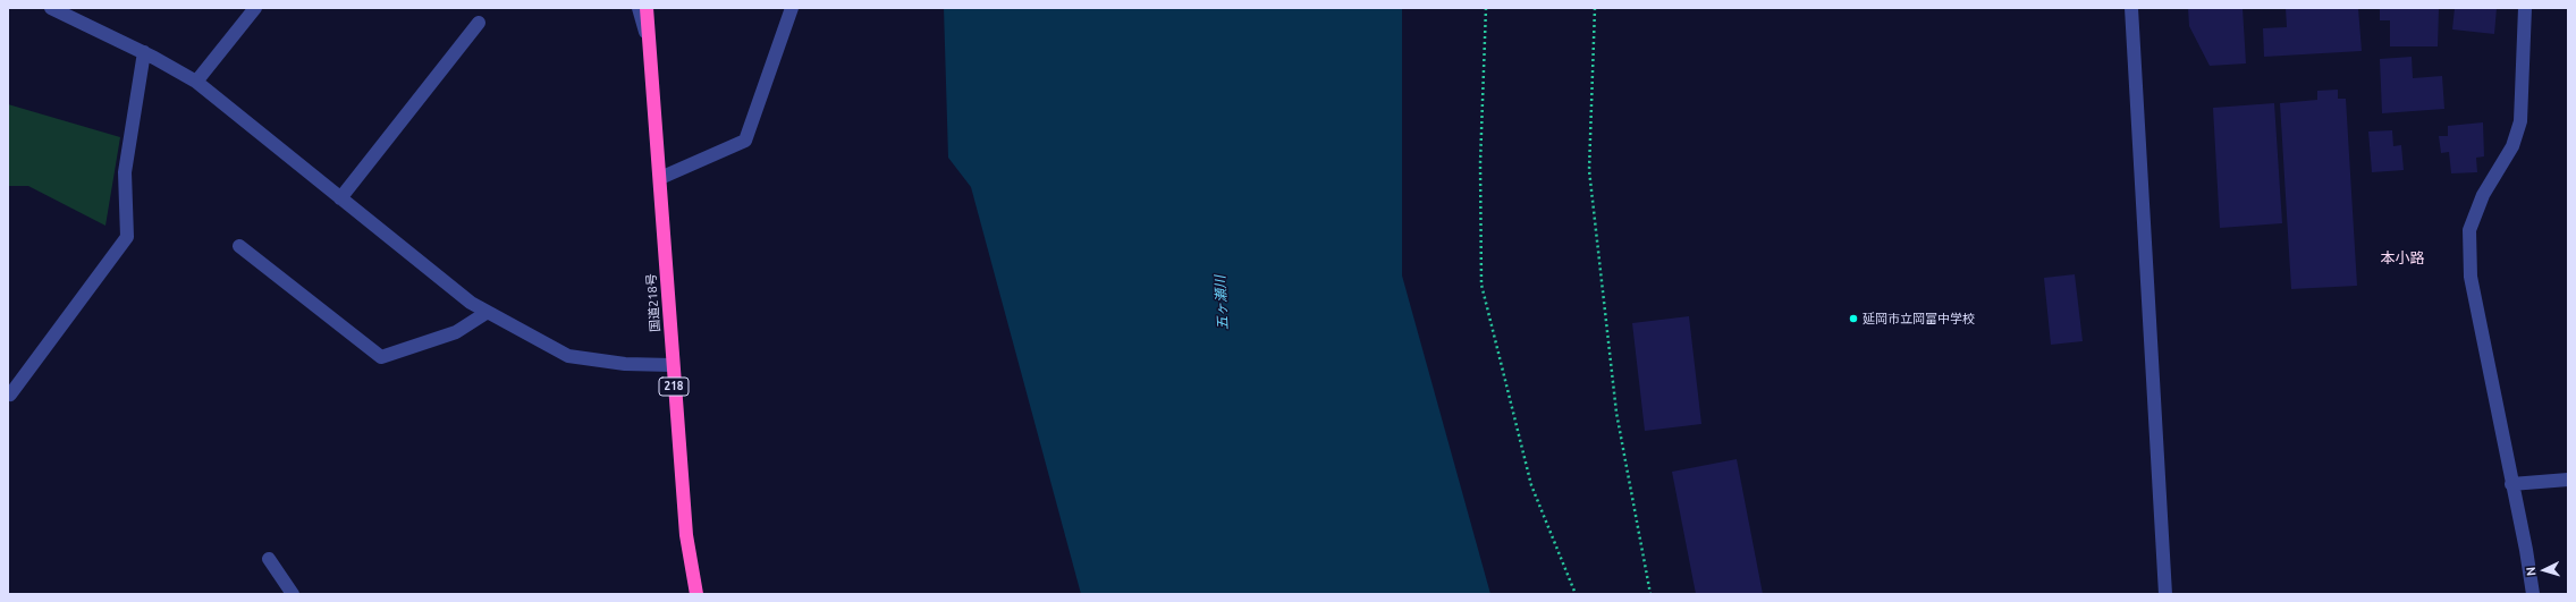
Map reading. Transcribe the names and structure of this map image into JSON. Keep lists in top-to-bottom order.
{
  "streets": {
    "highway": ["国道218号", "218"]
  },
  "districts": ["本小路"],
  "water": ["五ヶ瀬川"],
  "places": ["延岡市立岡富中学校"],
  "north": "left"
}
